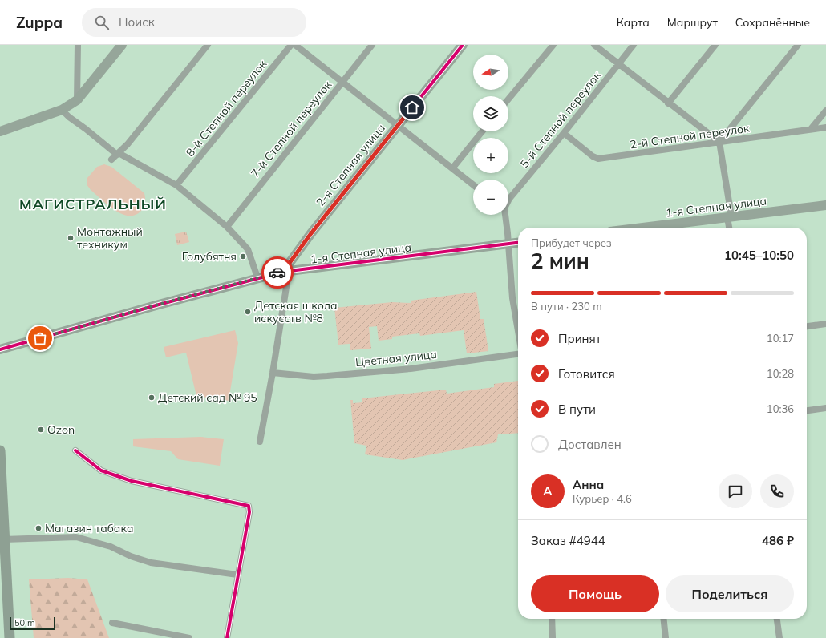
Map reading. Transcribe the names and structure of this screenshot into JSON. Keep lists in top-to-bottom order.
{
  "streets": {
    "street": [
      "8-й Степной переулок",
      "5-й Степной переулок",
      "7-й Степной переулок",
      "2-й Степной переулок",
      "2-я Степная улица",
      "1-я Степная улица",
      "Цветная улица"
    ]
  },
  "crossings": [
    ["5-й Степной переулок", "2-й Степной переулок"],
    ["2-я Степная улица", "1-я Степная улица"]
  ],
  "districts": ["МАГИСТРАЛЬНЫЙ"],
  "places": [
    "Монтажный техникум",
    "Голубятня",
    "Детская школа искусств №8",
    "Детский сад № 95",
    "Ozon",
    "Магазин табака"
  ],
  "scale_bar": "50 m",
  "north": "left",
  "page": {
    "header": "Zuppa",
    "search": "Поиск",
    "nav": ["Карта", "Маршрут", "Сохранённые"],
    "map_buttons": ["+", "−"],
    "heading": ["2 мин", "Прибудет через", "10:45–10:50"],
    "panel": [
      "Анна",
      "Курьер · 4.6",
      "Заказ #4944",
      "486 ₽"
    ],
    "bar": "В пути · 230 m",
    "list": [
      ["Принят", "10:17"],
      ["Готовится", "10:28"],
      ["В пути", "10:36"],
      "Доставлен"
    ],
    "round": "А",
    "buttons": ["Помощь", "Поделиться"],
    "scale": "50 m"
  }
}
